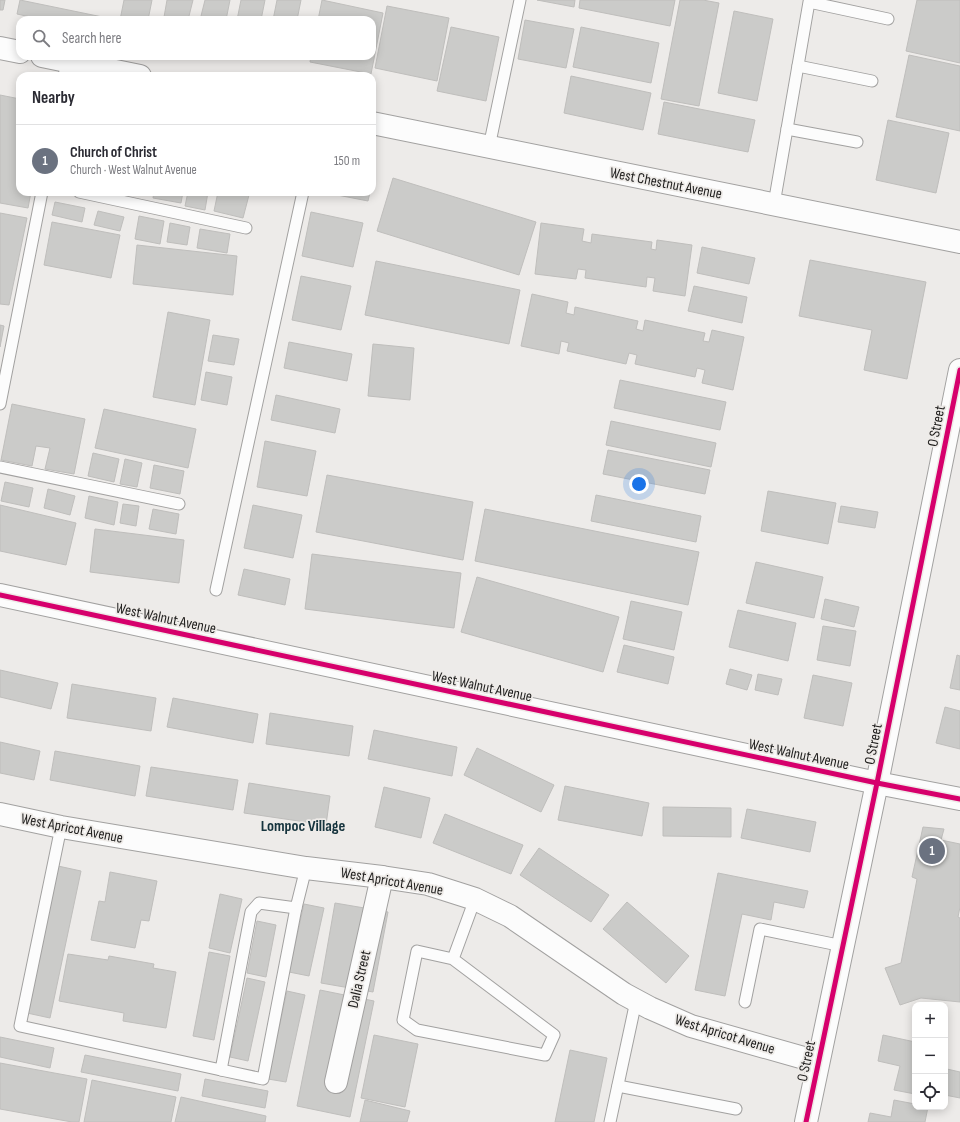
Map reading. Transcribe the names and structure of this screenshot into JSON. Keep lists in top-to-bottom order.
{
  "streets": {
    "street": [
      "West Chestnut Avenue",
      "O Street",
      "West Walnut Avenue",
      "West Apricot Avenue",
      "Dalia Street"
    ]
  },
  "crossings": [
    ["O Street", "West Walnut Avenue"],
    ["O Street", "West Apricot Avenue"],
    ["West Apricot Avenue", "Dalia Street"]
  ],
  "districts": ["Lompoc Village"],
  "page": {
    "search": "Search here",
    "heading": "Nearby",
    "list": [
      {
        "mark": "1",
        "name": "Church of Christ",
        "note": "Church · West Walnut Avenue",
        "value": "150 m"
      }
    ],
    "pins": "1",
    "map_buttons": ["+", "−"]
  }
}
